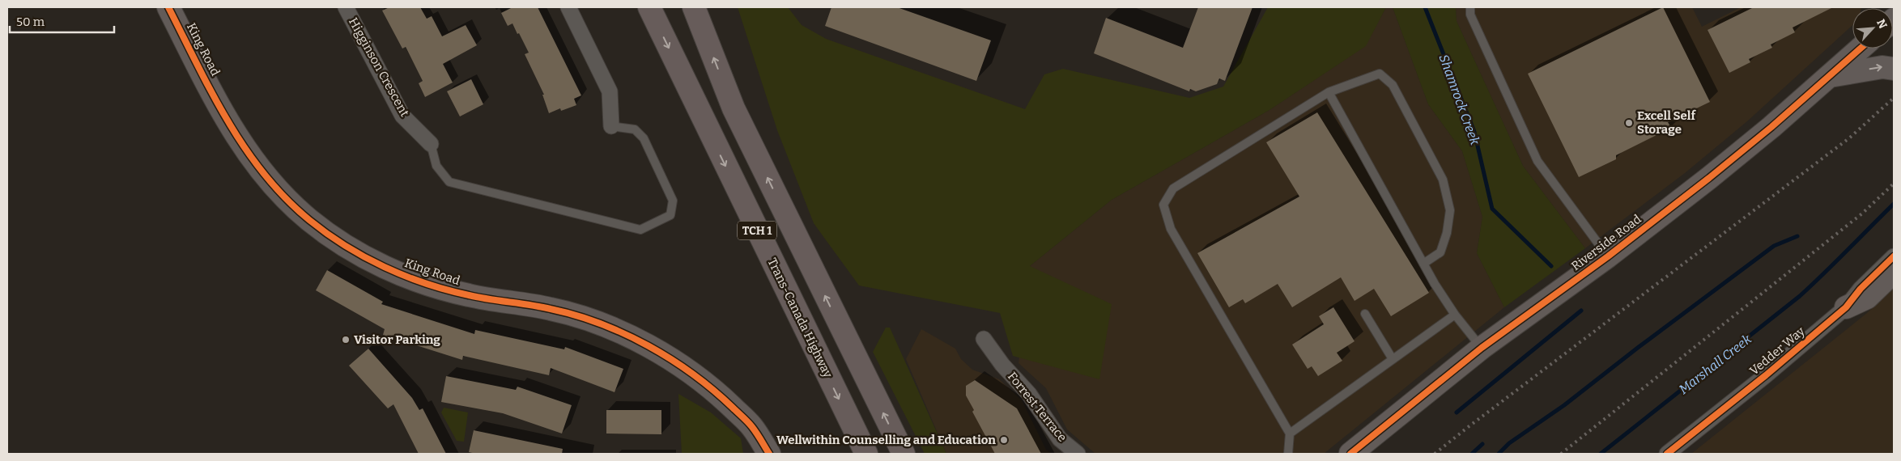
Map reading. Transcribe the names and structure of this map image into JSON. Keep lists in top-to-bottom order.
{
  "streets": {
    "highway": ["TCH 1", "Trans-Canada Highway"],
    "street": [
      "King Road",
      "Higginson Crescent",
      "Riverside Road",
      "Vedder Way",
      "Forrest Terrace"
    ]
  },
  "water": ["Shamrock Creek", "Marshall Creek"],
  "places": ["Excell Self Storage", "Visitor Parking", "Wellwithin Counselling and Education"],
  "scale_bar": "50 m",
  "north": "top right"
}
